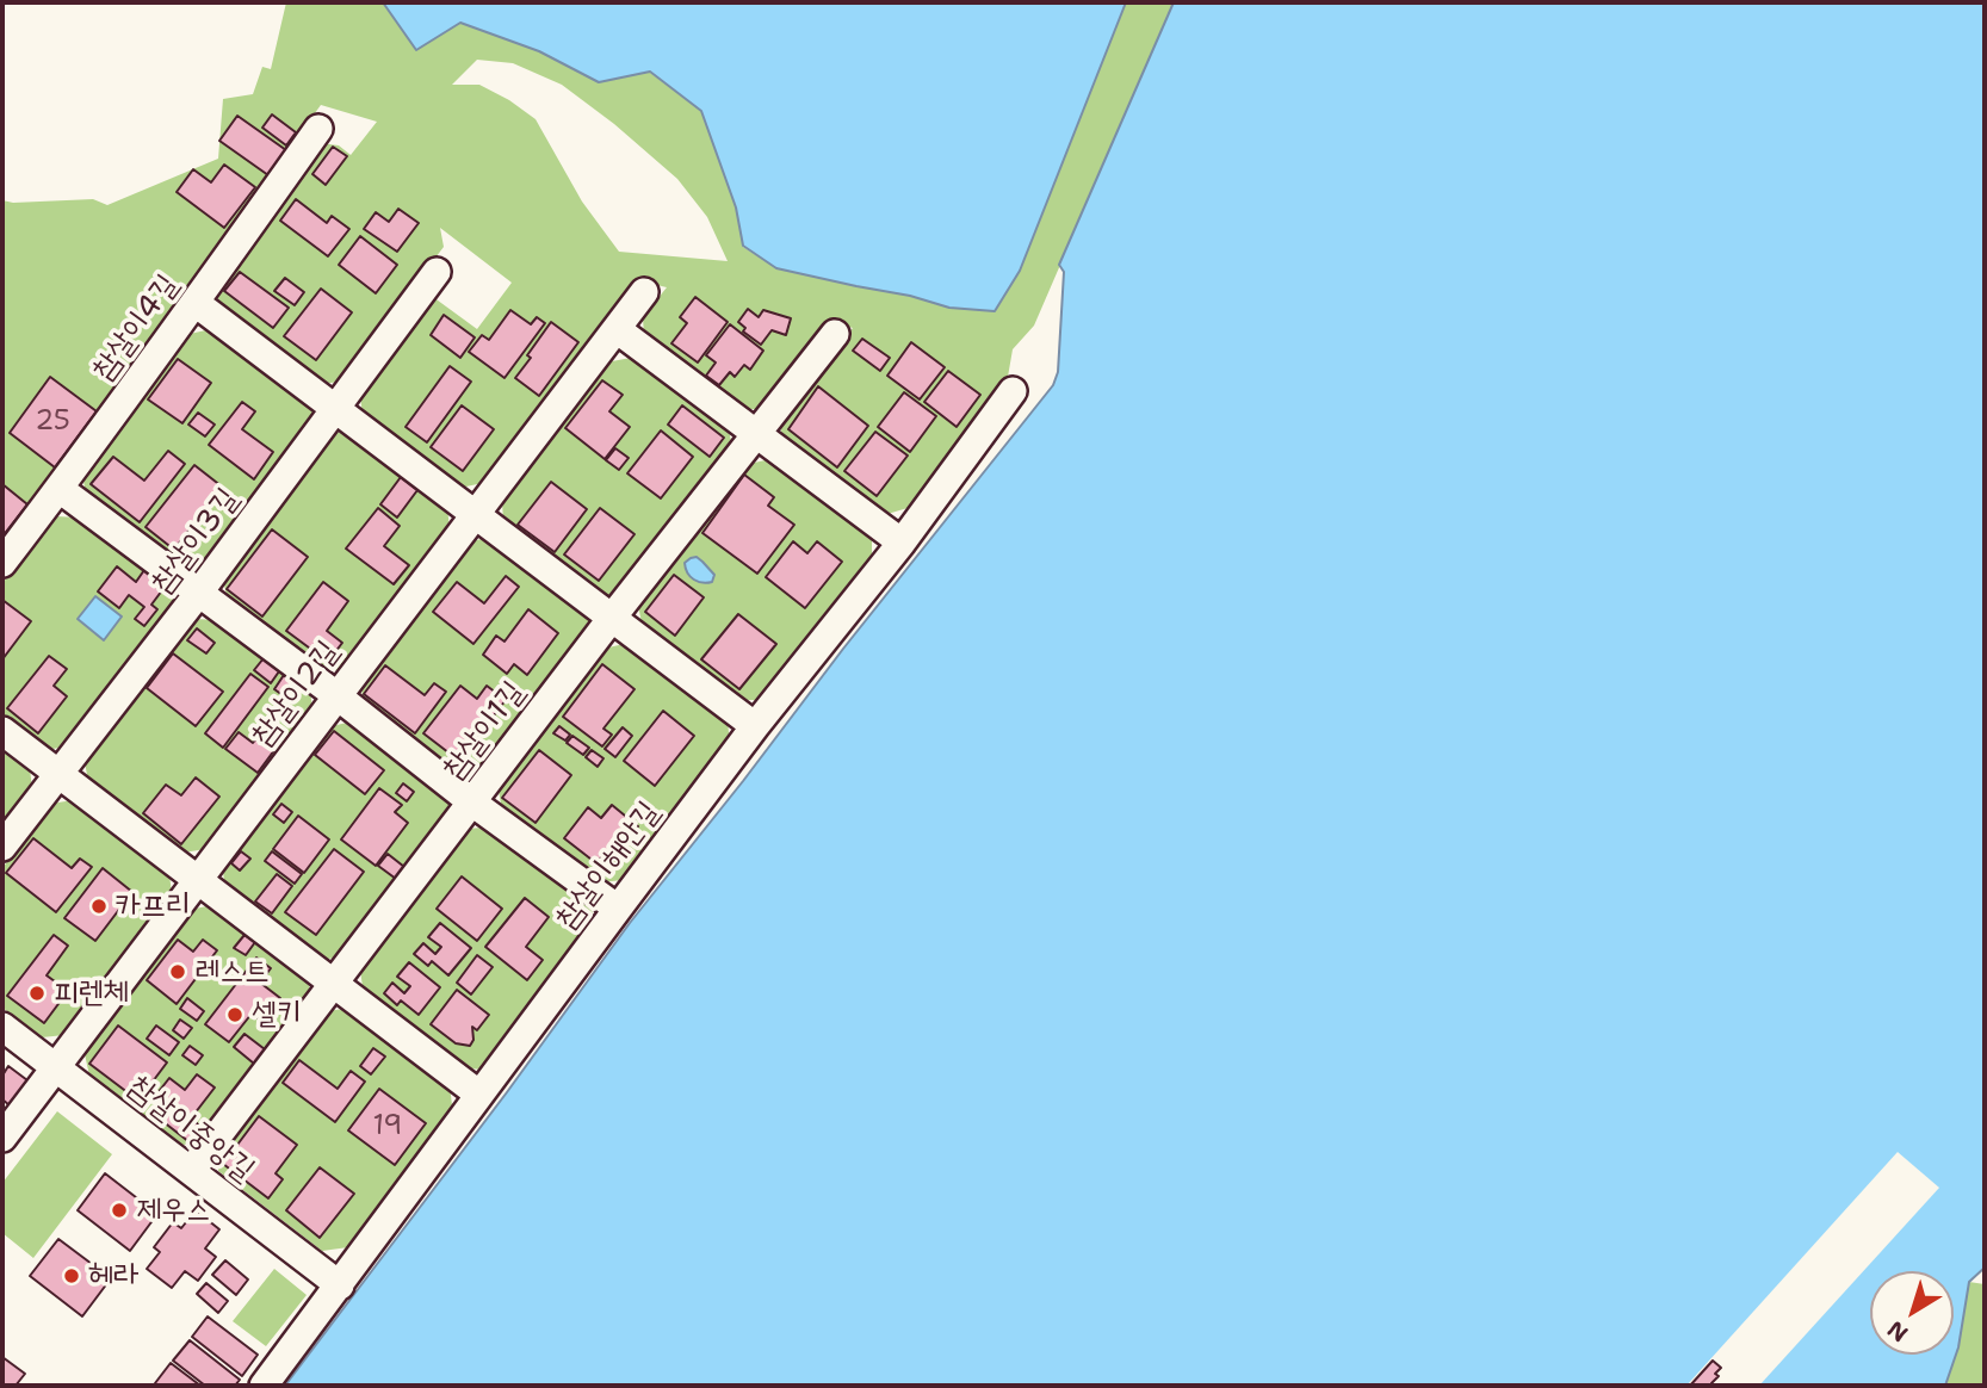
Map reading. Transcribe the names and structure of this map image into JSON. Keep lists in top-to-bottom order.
{
  "streets": {
    "street": [
      "참살이4길",
      "참살이3길",
      "참살이2길",
      "참살이1길",
      "참살이해안길",
      "참살이중앙길"
    ]
  },
  "crossings": [
    ["참살이2길", "참살이중앙길"],
    ["참살이1길", "참살이중앙길"],
    ["참살이해안길", "참살이중앙길"]
  ],
  "places": [
    "카프리",
    "레스트",
    "피렌체",
    "셀키",
    "제우스",
    "헤라"
  ],
  "house_numbers": ["25", "19"],
  "north": "bottom left"
}
